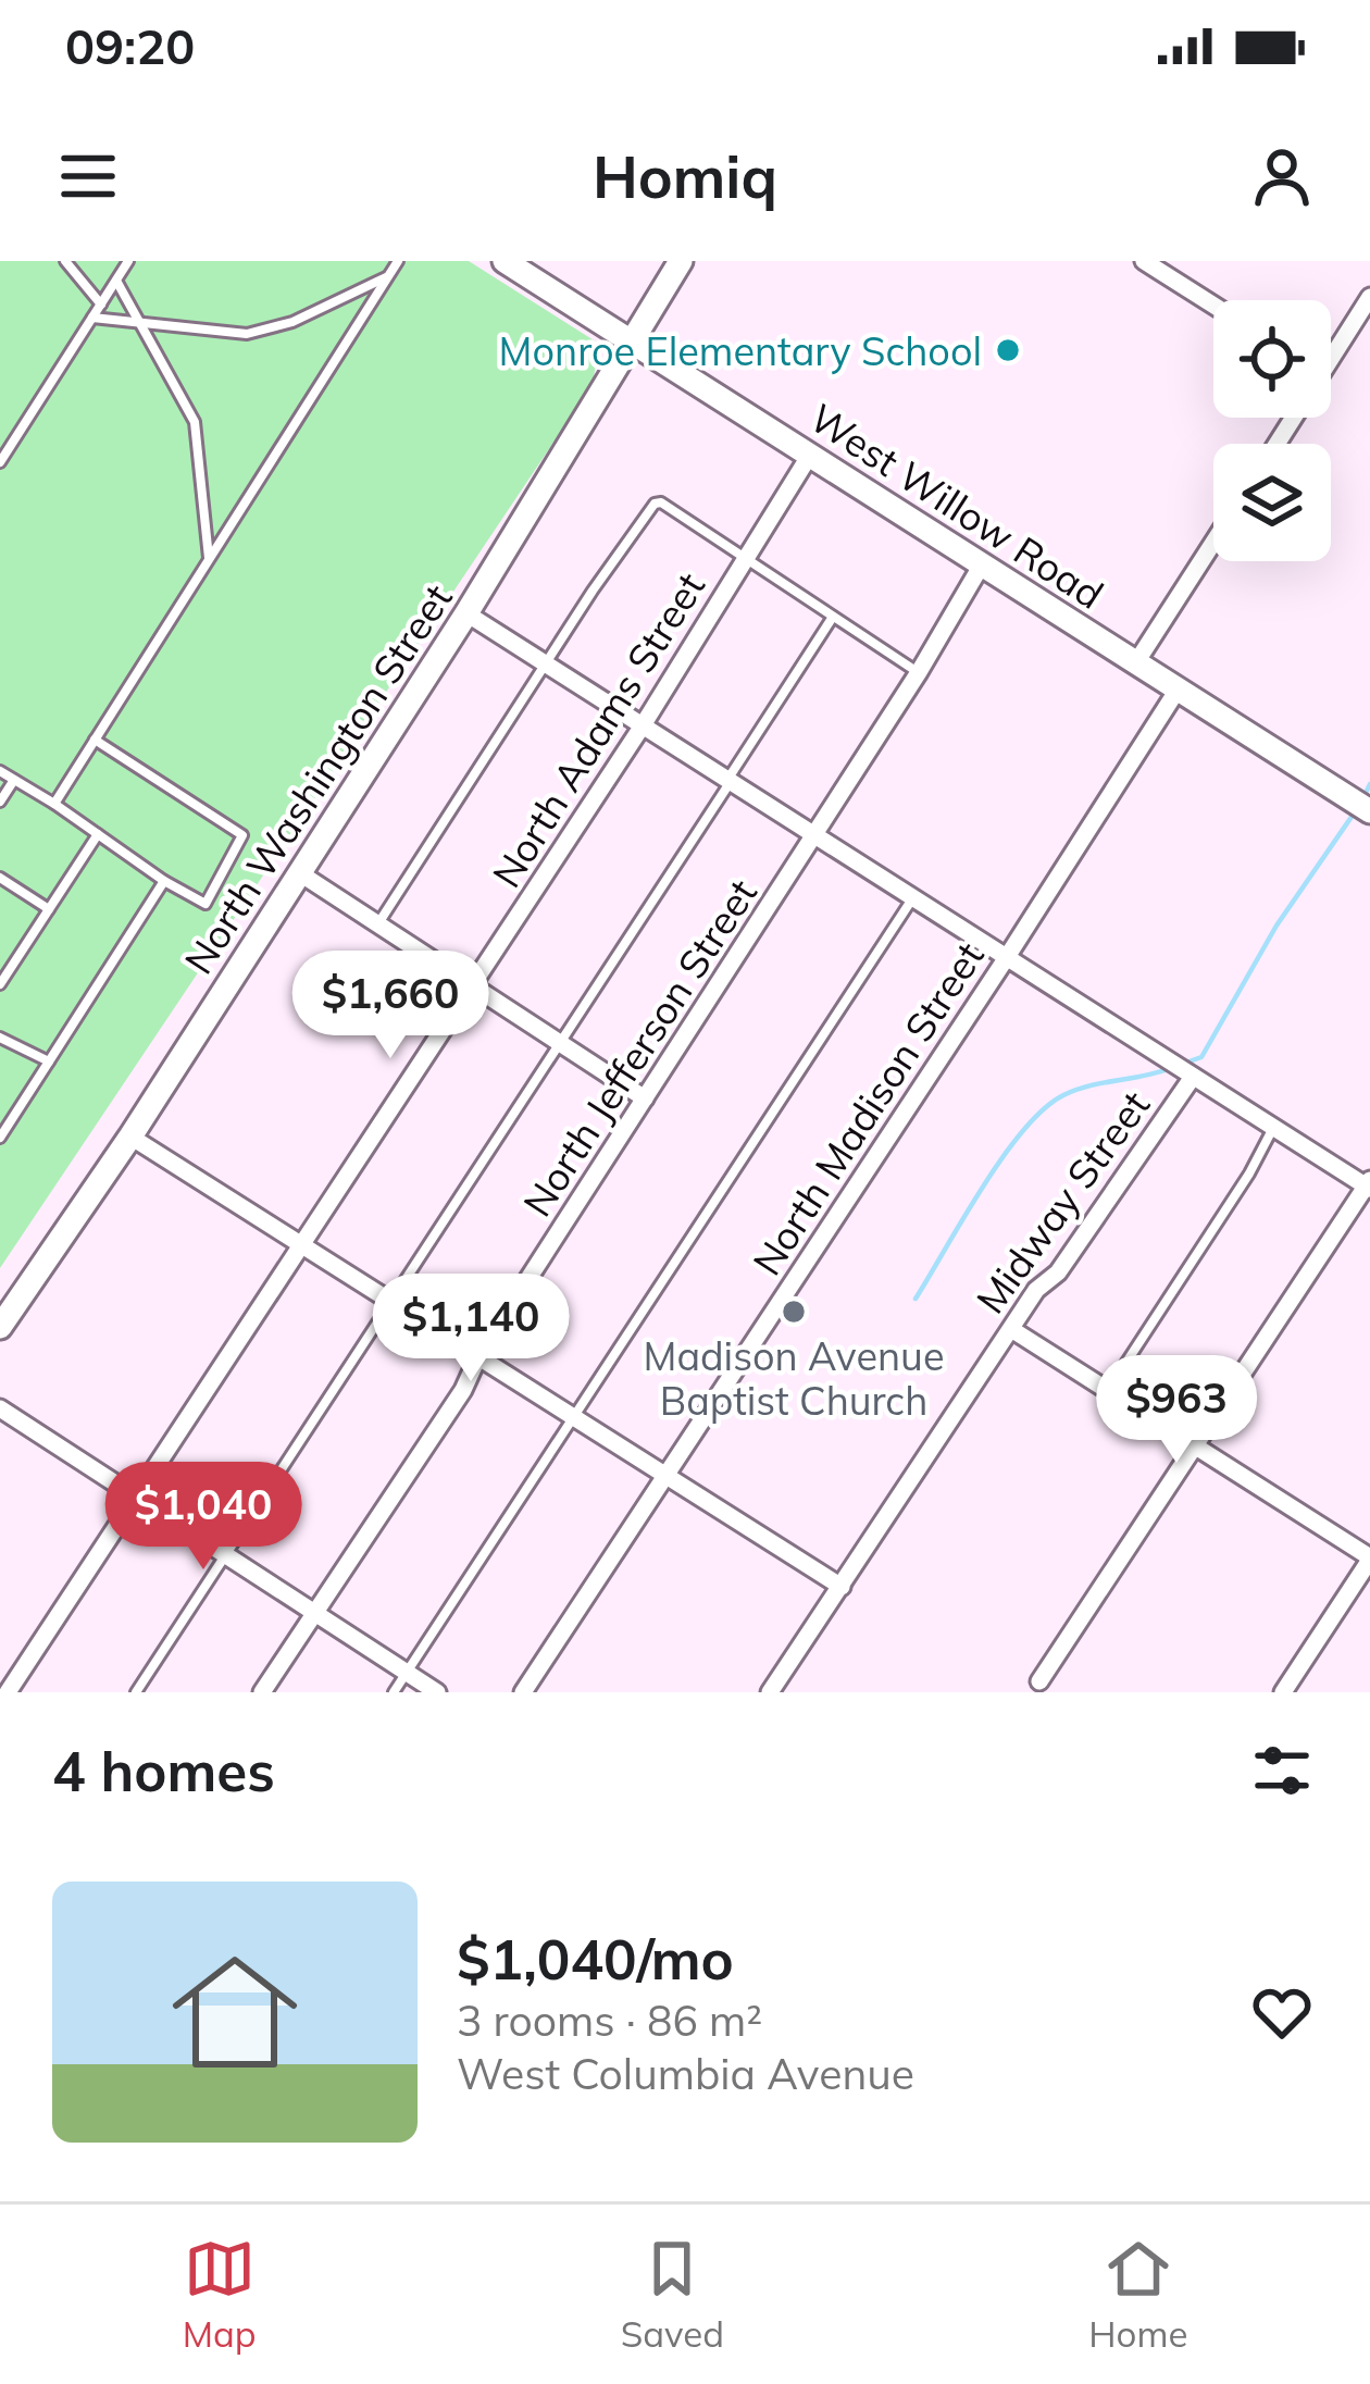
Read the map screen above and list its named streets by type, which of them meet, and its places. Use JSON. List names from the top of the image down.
{
  "streets": {
    "street": [
      "West Willow Road",
      "North Adams Street",
      "North Washington Street",
      "North Jefferson Street",
      "North Madison Street",
      "Midway Street"
    ]
  },
  "crossings": [
    ["West Willow Road", "North Adams Street"],
    ["West Willow Road", "North Washington Street"],
    ["West Willow Road", "North Jefferson Street"],
    ["West Willow Road", "North Madison Street"]
  ],
  "places": ["Monroe Elementary School", "Madison Avenue Baptist Church"],
  "page": {
    "status": "09:20",
    "header": "Homiq",
    "price": [
      "$1,660",
      "$1,140",
      "$963",
      "$1,040"
    ],
    "heading": "4 homes",
    "list": [
      {
        "name": "$1,040/mo",
        "note": "3 rooms · 86 m² · West Columbia Avenue"
      }
    ],
    "tabs": ["Map", "Saved", "Home"]
  }
}
